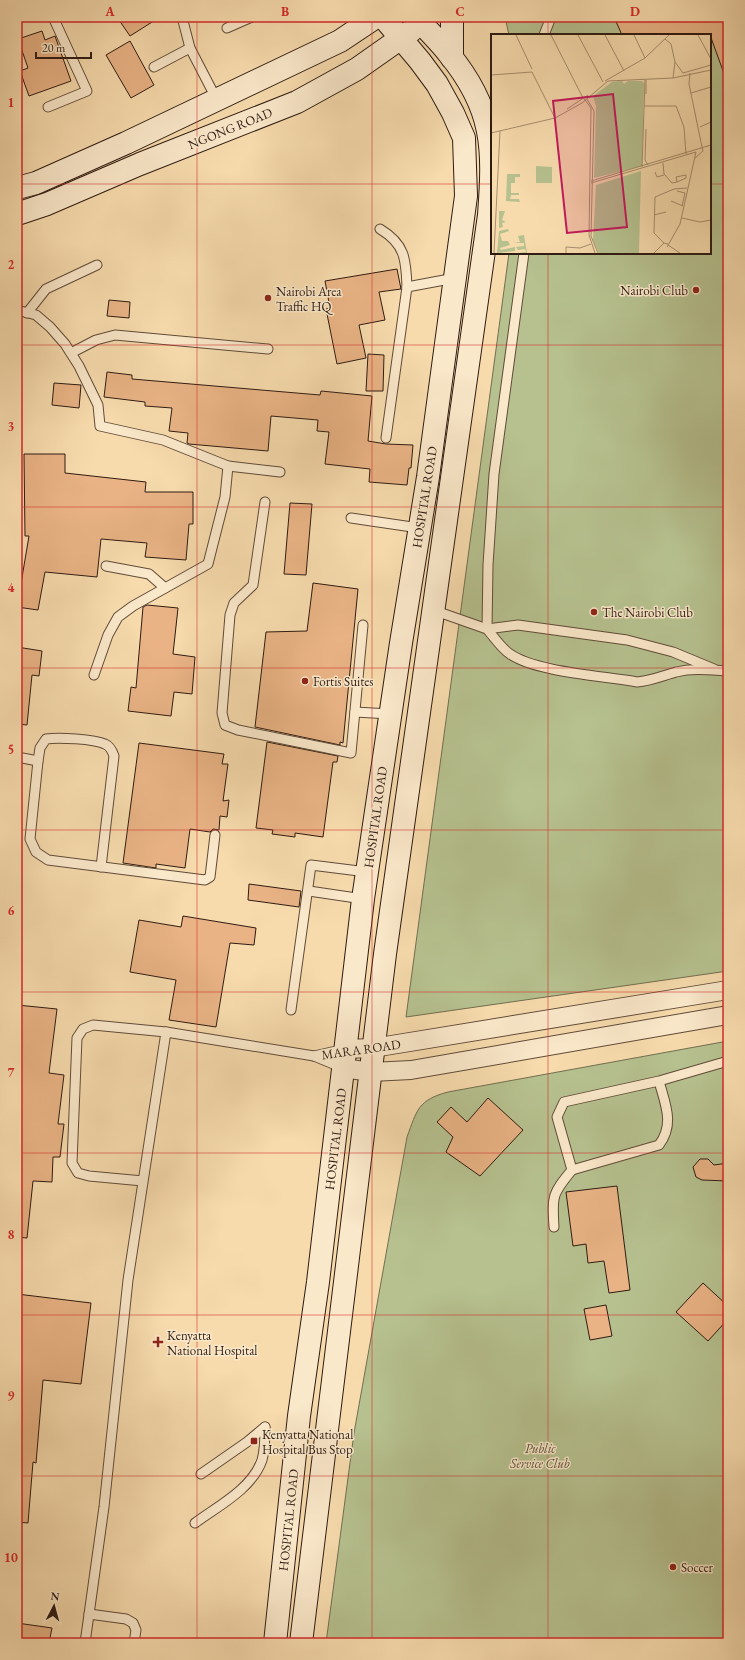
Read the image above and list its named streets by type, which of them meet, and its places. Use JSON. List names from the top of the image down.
{
  "streets": {
    "street": ["NGONG ROAD", "HOSPITAL ROAD", "MARA ROAD"]
  },
  "crossings": [
    ["NGONG ROAD", "HOSPITAL ROAD"],
    ["HOSPITAL ROAD", "MARA ROAD"]
  ],
  "parks": ["Public Service Club"],
  "places": {
    "other": [
      "Nairobi Club",
      "Nairobi Area Traffic HQ",
      "The Nairobi Club",
      "Fortis Suites",
      "Soccer"
    ],
    "health": ["Kenyatta National Hospital"],
    "transit": ["Kenyatta National Hospital Bus Stop"]
  },
  "scale_bar": "20 m",
  "north": "top",
  "grid": {
    "columns": [
      "A",
      "B",
      "C",
      "D"
    ],
    "rows": [
      "1",
      "2",
      "3",
      "4",
      "5",
      "6",
      "7",
      "8",
      "9",
      "10"
    ]
  }
}
